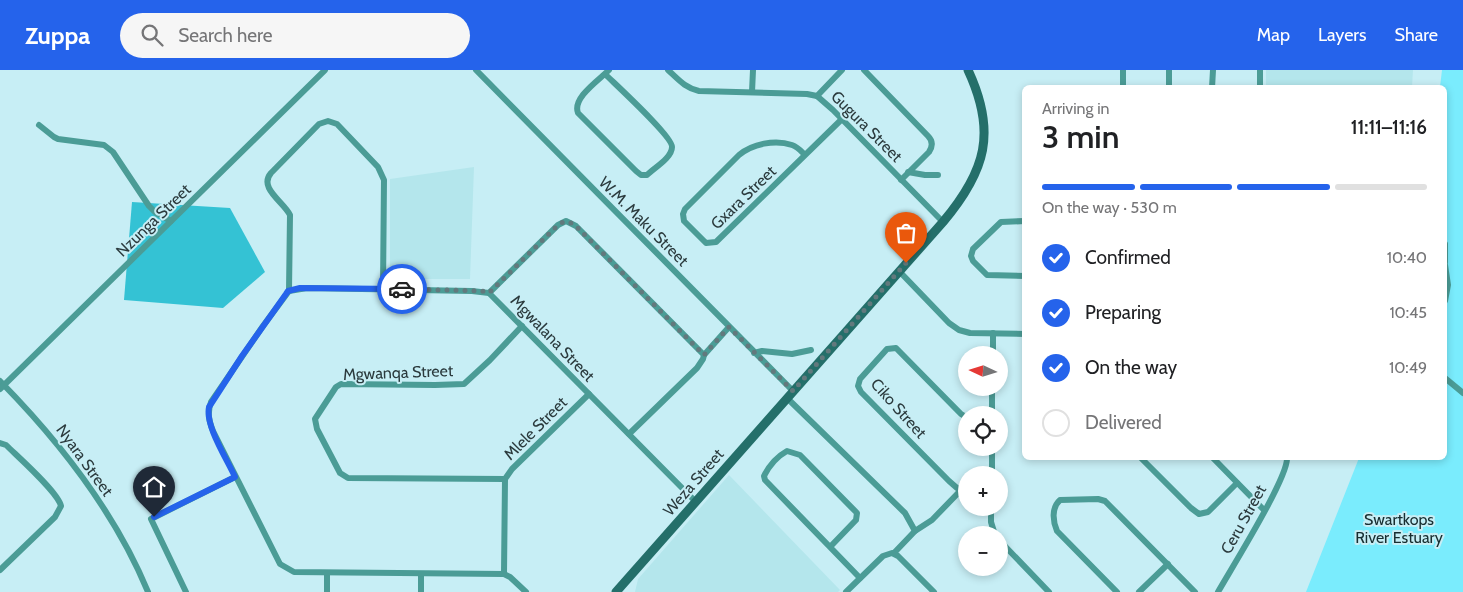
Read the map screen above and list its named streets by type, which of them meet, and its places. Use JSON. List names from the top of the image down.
{
  "streets": {
    "street": [
      "Gugura Street",
      "Gxara Street",
      "Nzunga Street",
      "W.M. Maku Street",
      "Mgwalana Street",
      "Mgwanqa Street",
      "Ciko Street",
      "Mlele Street",
      "Nyara Street",
      "Weza Street",
      "Ceru Street"
    ]
  },
  "crossings": [
    ["Gugura Street", "Gxara Street"],
    ["Gugura Street", "Weza Street"],
    ["Nzunga Street", "Nyara Street"],
    ["W.M. Maku Street", "Weza Street"],
    ["Mgwalana Street", "Mgwanqa Street"],
    ["Mgwalana Street", "Mlele Street"],
    ["Mgwalana Street", "Weza Street"],
    ["Mgwanqa Street", "Mlele Street"]
  ],
  "parks": ["Swartkops River Estuary"],
  "north": "left",
  "page": {
    "header": "Zuppa",
    "search": "Search here",
    "nav": ["Map", "Layers", "Share"],
    "heading": ["3 min", "Arriving in", "11:11–11:16"],
    "bar": "On the way · 530 m",
    "list": [
      ["Confirmed", "10:40"],
      ["Preparing", "10:45"],
      ["On the way", "10:49"],
      "Delivered"
    ],
    "map_buttons": ["+", "−"]
  }
}
